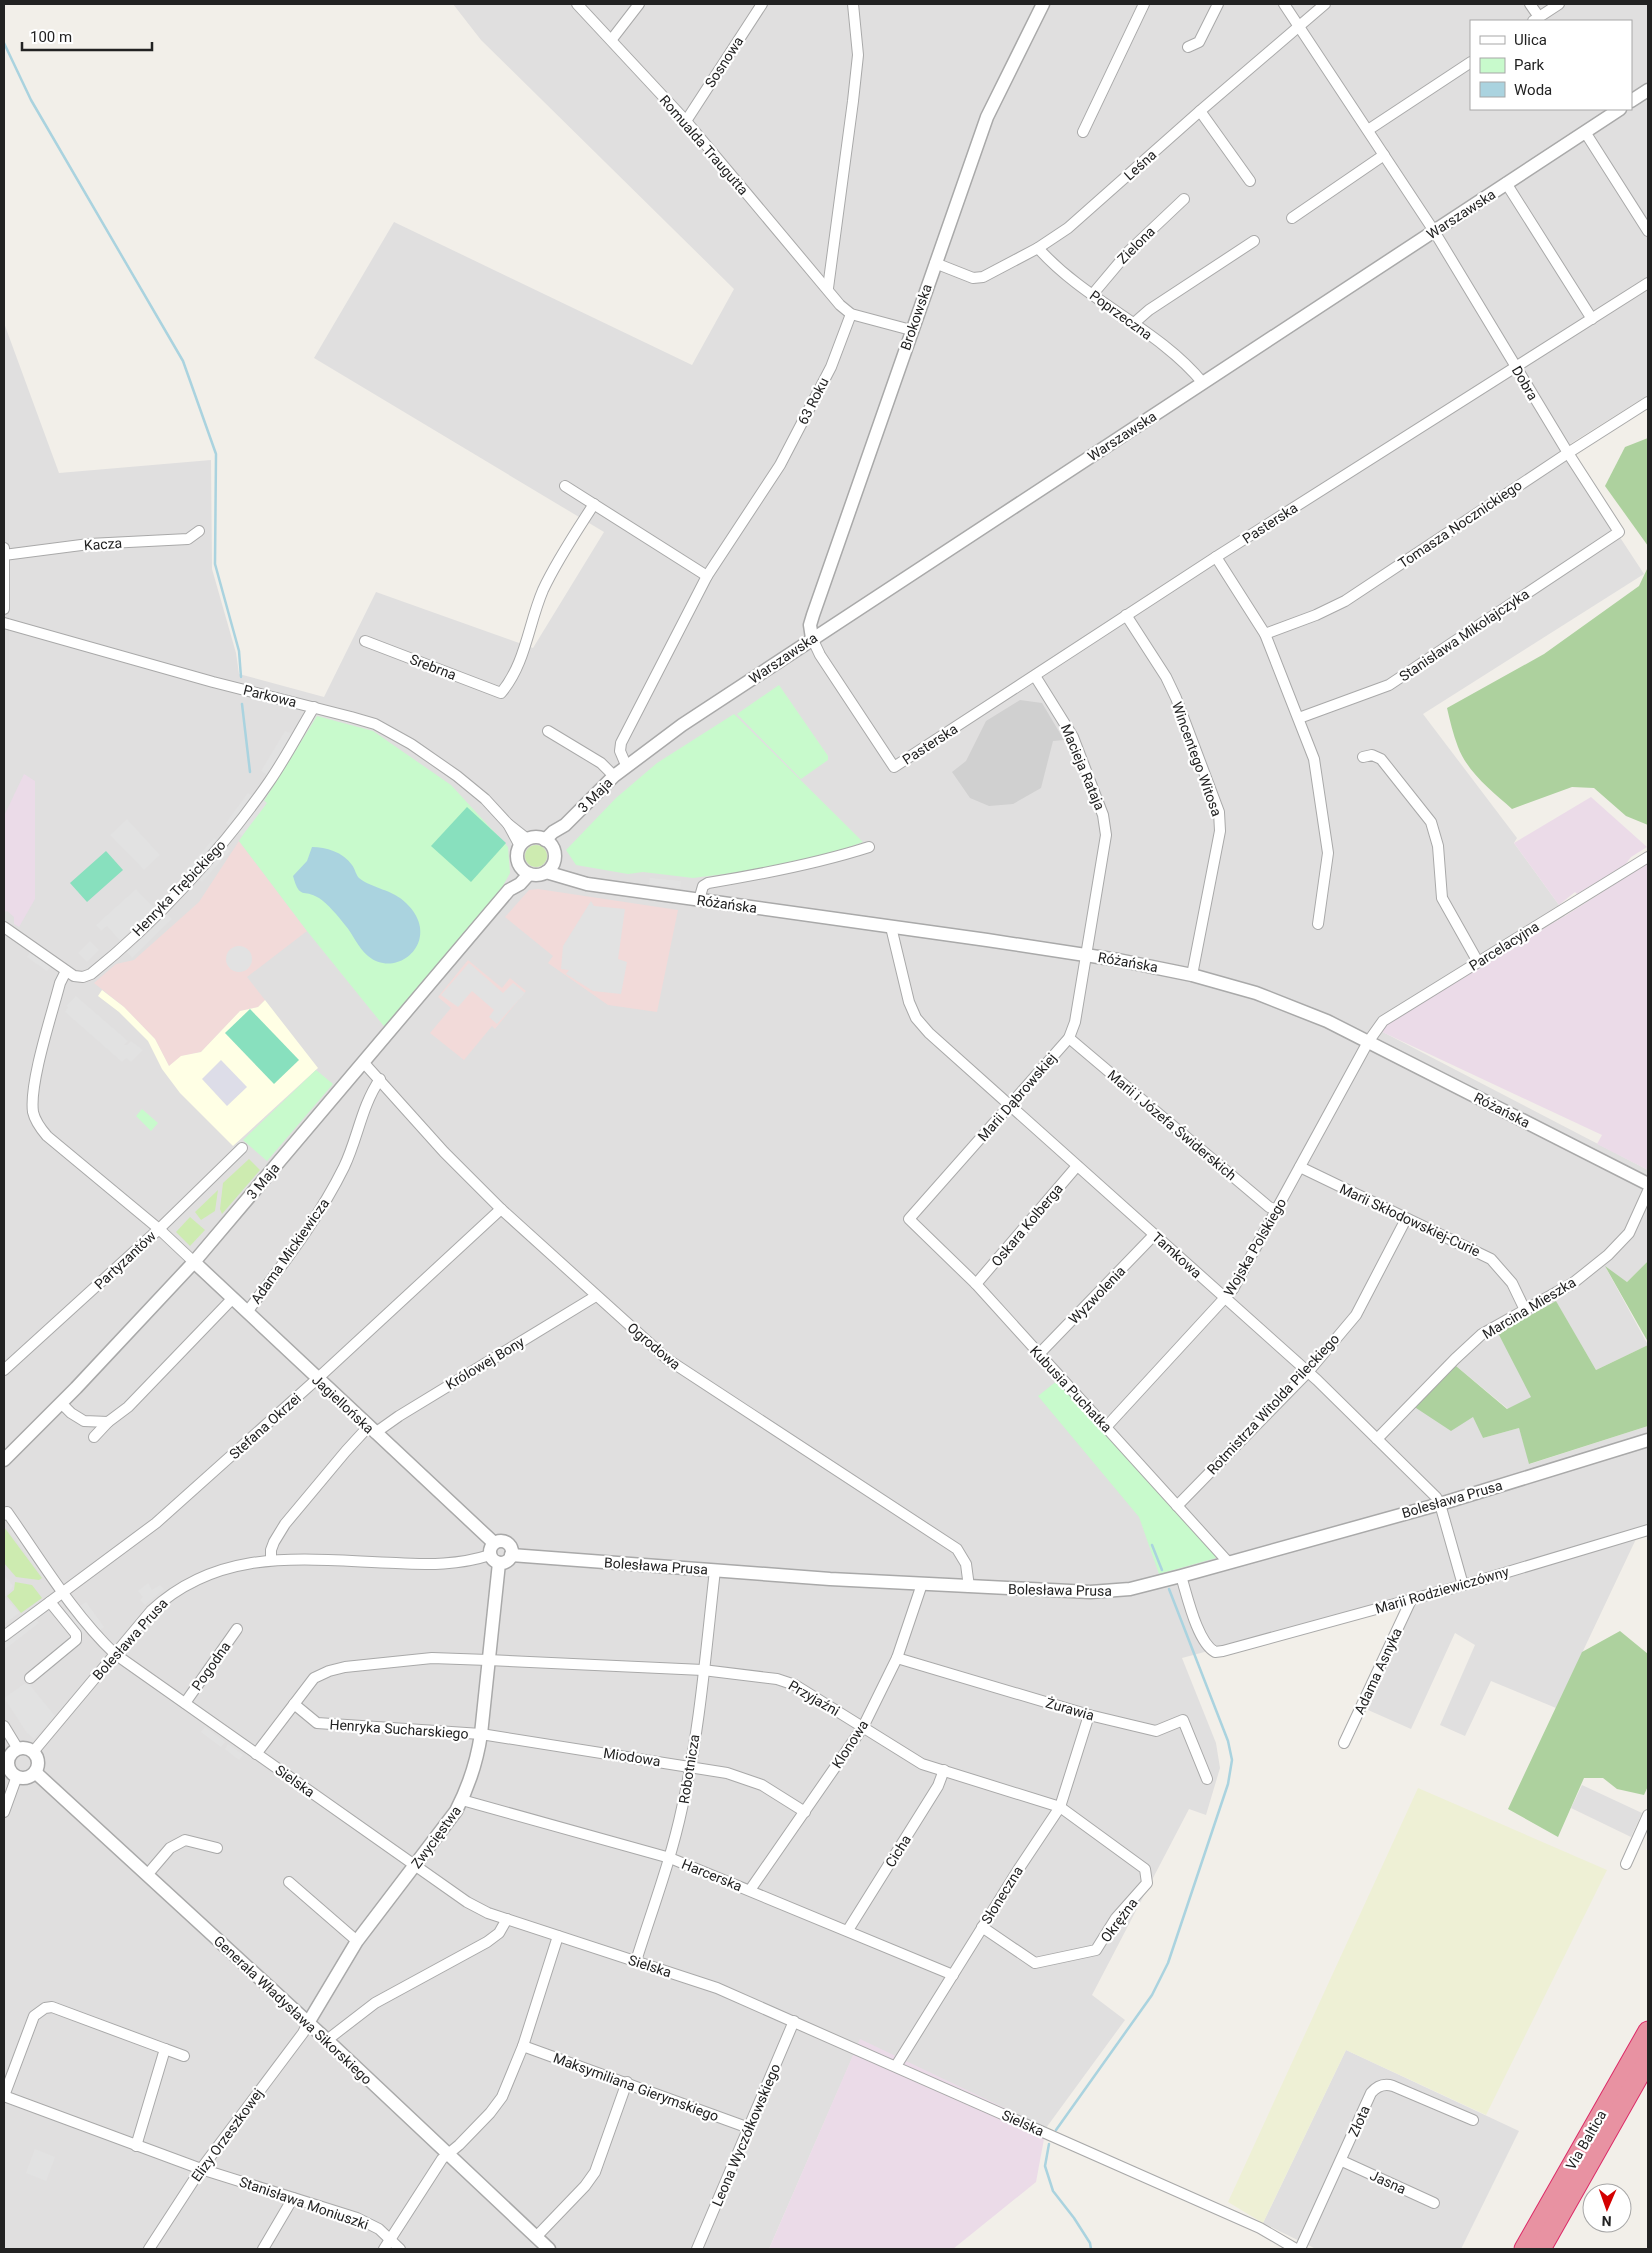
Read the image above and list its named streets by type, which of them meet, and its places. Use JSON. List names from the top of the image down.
{
  "streets": {
    "highway": ["Via Baltica"],
    "street": [
      "Sosnowa",
      "Romualda Traugutta",
      "Leśna",
      "Warszawska",
      "Zielona",
      "Poprzeczna",
      "Brokowska",
      "Dobra",
      "63 Roku",
      "Pasterska",
      "Tomasza Nocznickiego",
      "Kacza",
      "Stanisława Mikołajczyka",
      "Srebrna",
      "Parkowa",
      "Wincentego Witosa",
      "Macieja Rataja",
      "3 Maja",
      "Henryka Trębickiego",
      "Różańska",
      "Parcelacyjna",
      "Marii Dąbrowskiej",
      "Marii i Józefa Świderskich",
      "Marii Skłodowskiej-Curie",
      "Oskara Kolberga",
      "Wojska Polskiego",
      "Adama Mickiewicza",
      "Tamkowa",
      "Partyzantów",
      "Wyzwolenia",
      "Marcina Mieszka",
      "Ogrodowa",
      "Królowej Bony",
      "Kubusia Puchatka",
      "Jagiellońska",
      "Rotmistrza Witolda Pileckiego",
      "Stefana Okrzei",
      "Bolesława Prusa",
      "Marii Rodziewiczówny",
      "Pogodna",
      "Adama Asnyka",
      "Przyjaźni",
      "Żurawia",
      "Henryka Sucharskiego",
      "Klonowa",
      "Miodowa",
      "Robotnicza",
      "Sielska",
      "Zwycięstwa",
      "Cicha",
      "Harcerska",
      "Słoneczna",
      "Okrężna",
      "Generała Władysława Sikorskiego",
      "Maksymiliana Gierymskiego",
      "Złota",
      "Elizy Orzeszkowej",
      "Leona Wyczółkowskiego",
      "Jasna",
      "Stanisława Moniuszki"
    ]
  },
  "crossings": [
    ["Sosnowa", "Romualda Traugutta"],
    ["Leśna", "Poprzeczna"],
    ["Leśna", "Brokowska"],
    ["Leśna", "Dobra"],
    ["Warszawska", "Poprzeczna"],
    ["Warszawska", "Brokowska"],
    ["Warszawska", "Dobra"],
    ["Warszawska", "63 Roku"],
    ["Warszawska", "Pasterska"],
    ["Warszawska", "3 Maja"],
    ["Zielona", "Poprzeczna"],
    ["Brokowska", "Pasterska"],
    ["Dobra", "Pasterska"],
    ["Dobra", "Tomasza Nocznickiego"],
    ["Dobra", "Stanisława Mikołajczyka"],
    ["63 Roku", "3 Maja"],
    ["Pasterska", "Wincentego Witosa"],
    ["Pasterska", "Macieja Rataja"],
    ["Parkowa", "3 Maja"],
    ["Parkowa", "Henryka Trębickiego"],
    ["Parkowa", "Różańska"],
    ["Wincentego Witosa", "Różańska"],
    ["Macieja Rataja", "Różańska"],
    ["Macieja Rataja", "Marii Dąbrowskiej"],
    ["3 Maja", "Różańska"],
    ["3 Maja", "Ogrodowa"],
    ["3 Maja", "Jagiellońska"],
    ["Różańska", "Parcelacyjna"],
    ["Różańska", "Marii Dąbrowskiej"],
    ["Różańska", "Wojska Polskiego"],
    ["Różańska", "Tamkowa"],
    ["Parcelacyjna", "Wojska Polskiego"],
    ["Marii Dąbrowskiej", "Marii i Józefa Świderskich"],
    ["Marii Dąbrowskiej", "Tamkowa"],
    ["Marii Dąbrowskiej", "Kubusia Puchatka"],
    ["Marii i Józefa Świderskich", "Wojska Polskiego"],
    ["Marii Skłodowskiej-Curie", "Wojska Polskiego"],
    ["Marii Skłodowskiej-Curie", "Marcina Mieszka"],
    ["Marii Skłodowskiej-Curie", "Rotmistrza Witolda Pileckiego"],
    ["Oskara Kolberga", "Tamkowa"],
    ["Oskara Kolberga", "Kubusia Puchatka"],
    ["Wojska Polskiego", "Tamkowa"],
    ["Wojska Polskiego", "Kubusia Puchatka"],
    ["Adama Mickiewicza", "Ogrodowa"],
    ["Adama Mickiewicza", "Jagiellońska"],
    ["Tamkowa", "Wyzwolenia"],
    ["Tamkowa", "Marcina Mieszka"],
    ["Tamkowa", "Rotmistrza Witolda Pileckiego"],
    ["Tamkowa", "Bolesława Prusa"],
    ["Tamkowa", "Marii Rodziewiczówny"],
    ["Wyzwolenia", "Kubusia Puchatka"],
    ["Ogrodowa", "Królowej Bony"],
    ["Ogrodowa", "Stefana Okrzei"],
    ["Ogrodowa", "Bolesława Prusa"],
    ["Królowej Bony", "Jagiellońska"],
    ["Królowej Bony", "Bolesława Prusa"],
    ["Kubusia Puchatka", "Rotmistrza Witolda Pileckiego"],
    ["Kubusia Puchatka", "Bolesława Prusa"],
    ["Jagiellońska", "Stefana Okrzei"],
    ["Jagiellońska", "Bolesława Prusa"],
    ["Jagiellońska", "Zwycięstwa"],
    ["Stefana Okrzei", "Sielska"],
    ["Bolesława Prusa", "Marii Rodziewiczówny"],
    ["Bolesława Prusa", "Klonowa"],
    ["Bolesława Prusa", "Robotnicza"],
    ["Bolesława Prusa", "Sielska"],
    ["Bolesława Prusa", "Zwycięstwa"],
    ["Bolesława Prusa", "Generała Władysława Sikorskiego"],
    ["Marii Rodziewiczówny", "Adama Asnyka"],
    ["Pogodna", "Sielska"],
    ["Przyjaźni", "Henryka Sucharskiego"],
    ["Przyjaźni", "Klonowa"],
    ["Przyjaźni", "Robotnicza"],
    ["Przyjaźni", "Sielska"],
    ["Przyjaźni", "Zwycięstwa"],
    ["Przyjaźni", "Cicha"],
    ["Przyjaźni", "Słoneczna"],
    ["Przyjaźni", "Okrężna"],
    ["Żurawia", "Klonowa"],
    ["Żurawia", "Słoneczna"],
    ["Henryka Sucharskiego", "Miodowa"],
    ["Henryka Sucharskiego", "Zwycięstwa"],
    ["Klonowa", "Miodowa"],
    ["Klonowa", "Harcerska"],
    ["Miodowa", "Robotnicza"],
    ["Miodowa", "Zwycięstwa"],
    ["Robotnicza", "Sielska"],
    ["Robotnicza", "Harcerska"],
    ["Sielska", "Zwycięstwa"],
    ["Sielska", "Słoneczna"],
    ["Sielska", "Złota"],
    ["Sielska", "Leona Wyczółkowskiego"],
    ["Zwycięstwa", "Harcerska"],
    ["Zwycięstwa", "Generała Władysława Sikorskiego"],
    ["Zwycięstwa", "Elizy Orzeszkowej"],
    ["Cicha", "Harcerska"],
    ["Harcerska", "Słoneczna"],
    ["Słoneczna", "Okrężna"],
    ["Generała Władysława Sikorskiego", "Elizy Orzeszkowej"],
    ["Maksymiliana Gierymskiego", "Leona Wyczółkowskiego"],
    ["Złota", "Jasna"],
    ["Elizy Orzeszkowej", "Stanisława Moniuszki"]
  ],
  "legend": ["Ulica", "Park", "Woda"],
  "scale_bar": "100 m",
  "north": "bottom"
}
